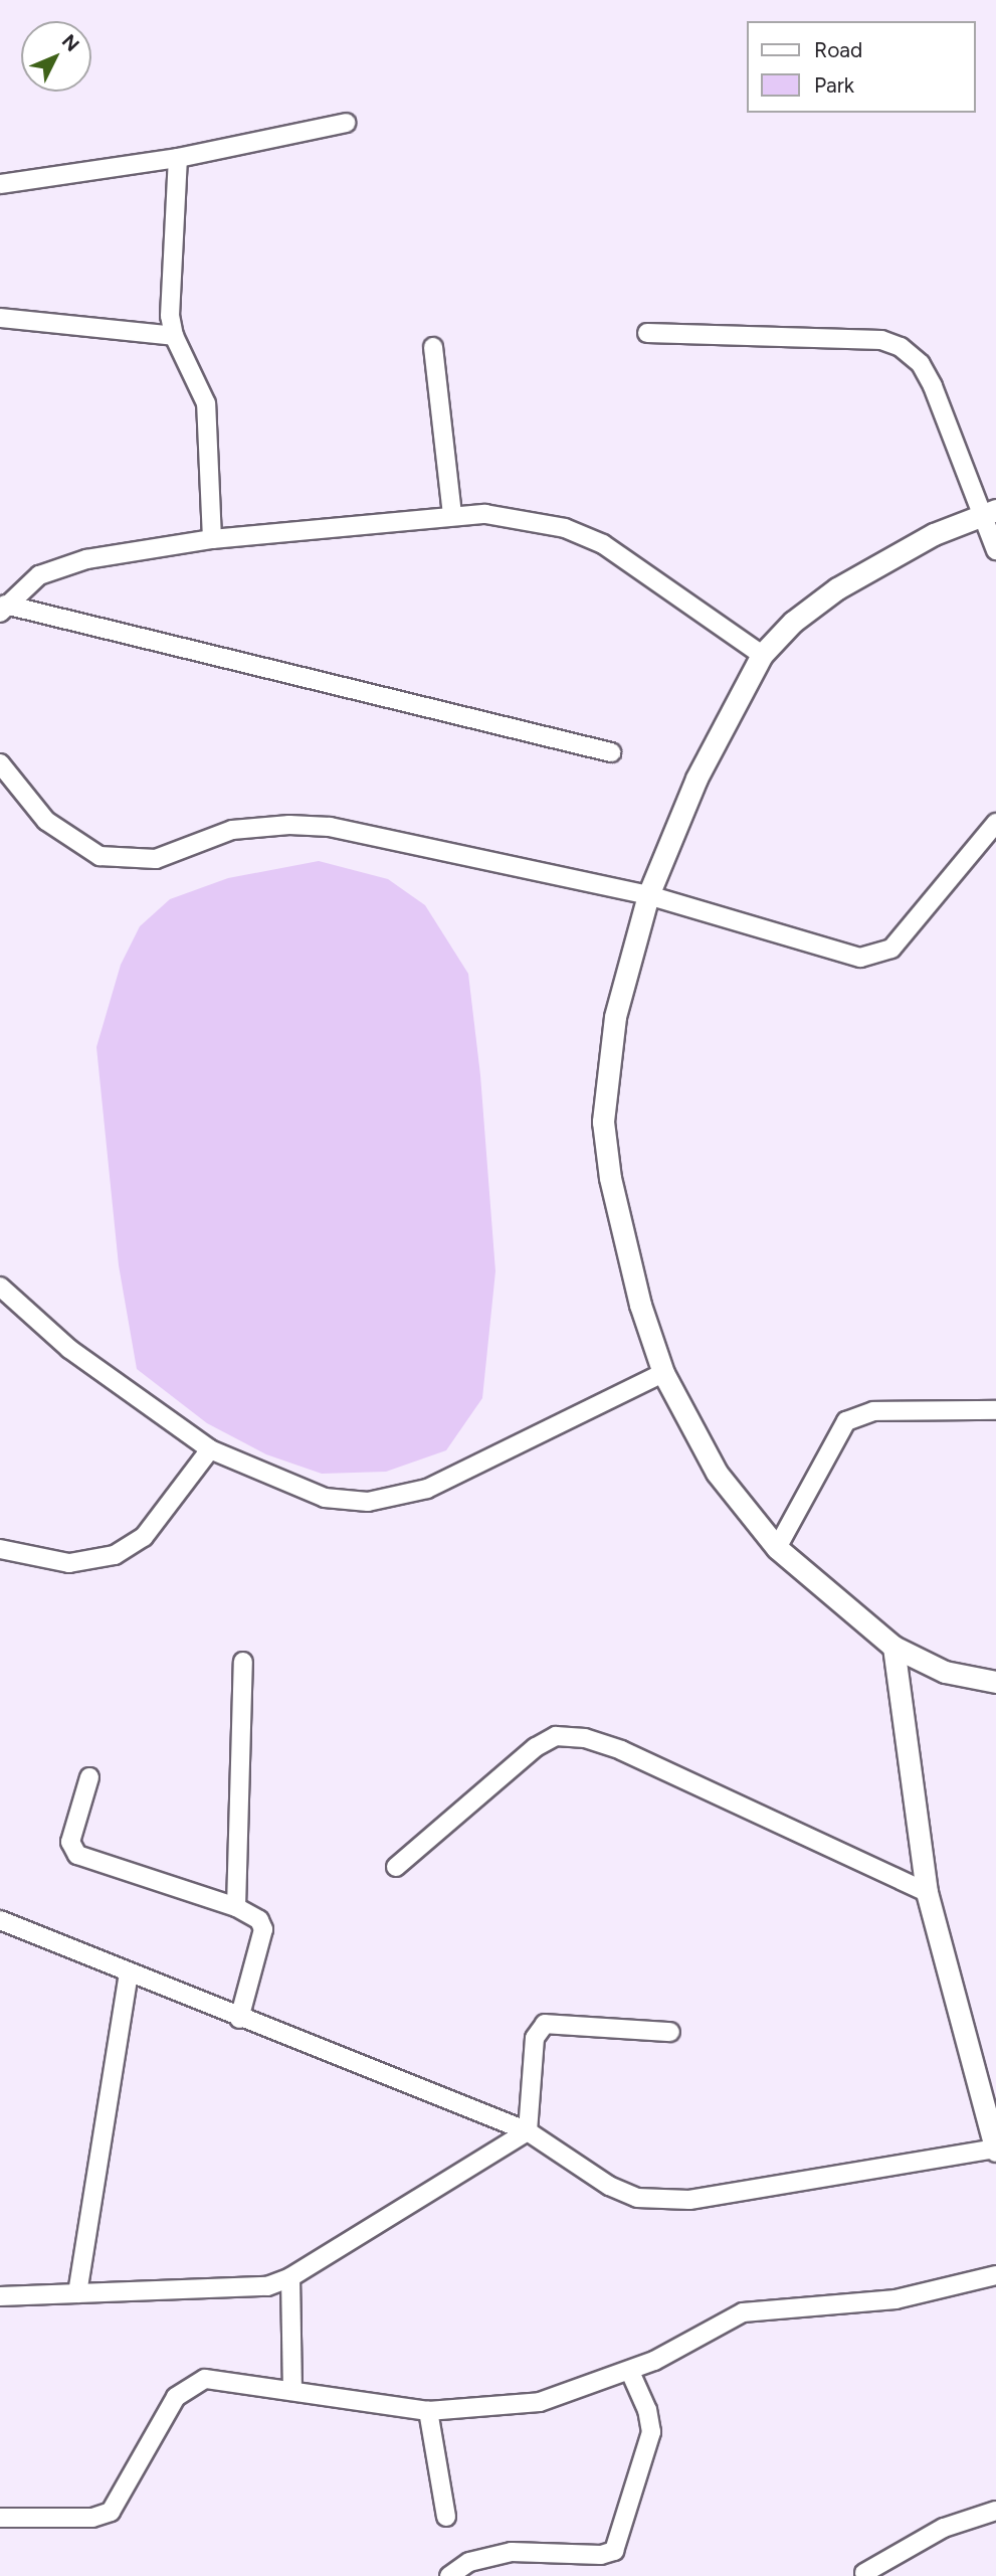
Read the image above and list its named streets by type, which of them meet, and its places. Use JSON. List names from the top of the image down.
{
  "legend": ["Road", "Park"],
  "north": "top right"
}
